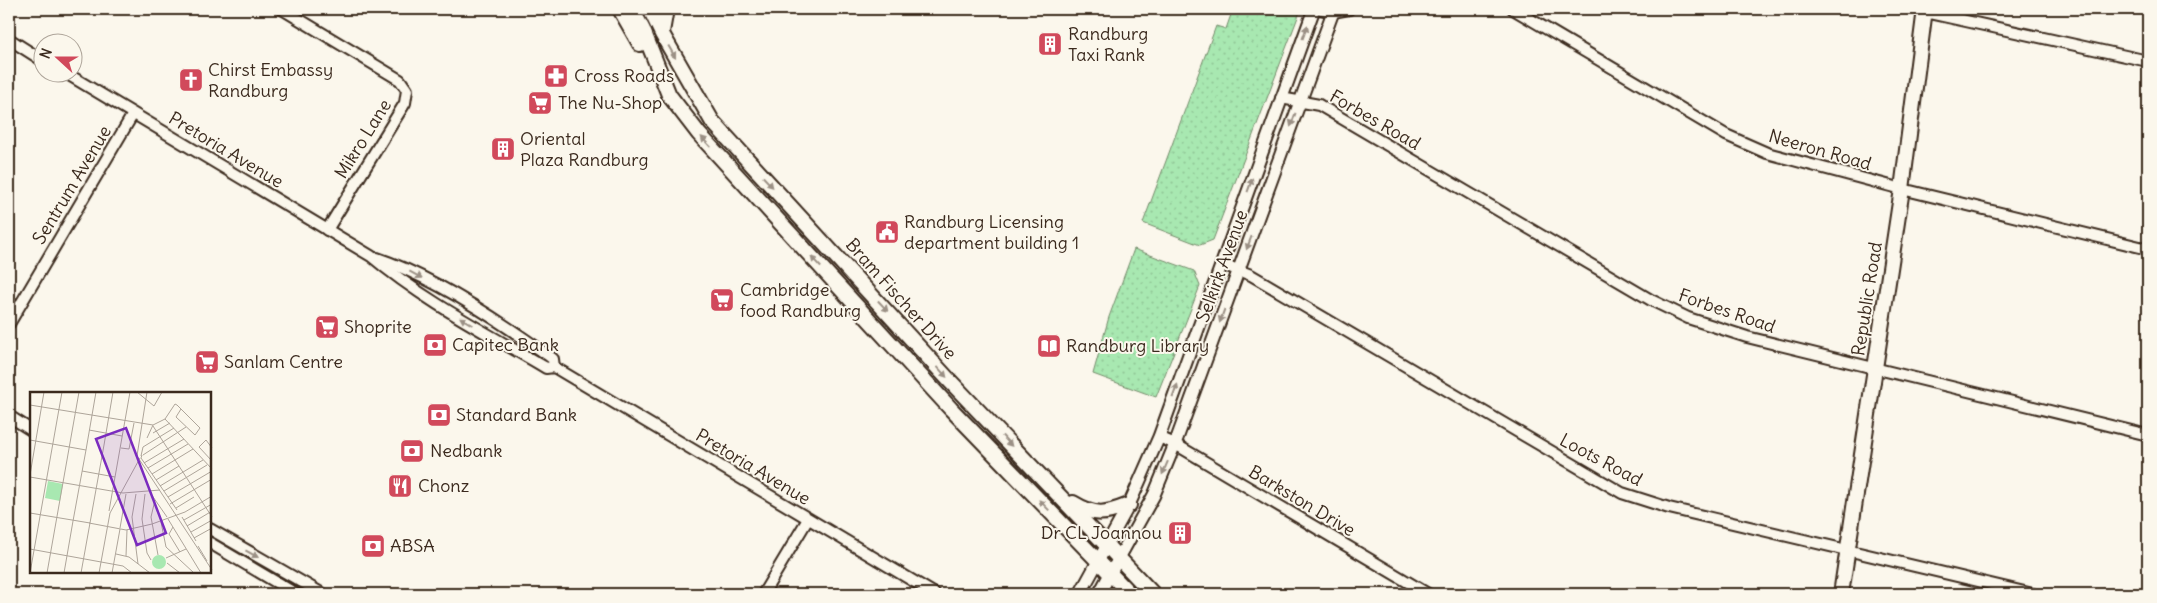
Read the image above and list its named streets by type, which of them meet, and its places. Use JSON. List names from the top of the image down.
{
  "streets": {
    "main road": ["Bram Fischer Drive", "Republic Road"],
    "street": [
      "Forbes Road",
      "Mikro Lane",
      "Pretoria Avenue",
      "Neeron Road",
      "Sentrum Avenue",
      "Selkirk Avenue",
      "Loots Road",
      "Barkston Drive"
    ]
  },
  "crossings": [
    ["Forbes Road", "Selkirk Avenue"],
    ["Forbes Road", "Republic Road"],
    ["Mikro Lane", "Pretoria Avenue"],
    ["Pretoria Avenue", "Sentrum Avenue"],
    ["Neeron Road", "Republic Road"],
    ["Selkirk Avenue", "Bram Fischer Drive"],
    ["Selkirk Avenue", "Loots Road"],
    ["Selkirk Avenue", "Barkston Drive"],
    ["Republic Road", "Loots Road"]
  ],
  "places": {
    "building": ["Randburg Taxi Rank", "Oriental Plaza Randburg", "Dr CL Joannou"],
    "pharmacy": ["Cross Roads"],
    "church": ["Chirst Embassy Randburg"],
    "supermarket": [
      "The Nu-Shop",
      "Cambridge food Randburg",
      "Shoprite",
      "Sanlam Centre"
    ],
    "public building": ["Randburg Licensing department building 1"],
    "bank": [
      "Capitec Bank",
      "Standard Bank",
      "Nedbank",
      "ABSA"
    ],
    "library": ["Randburg Library"],
    "restaurant": ["Chonz"]
  },
  "north": "left"
}
